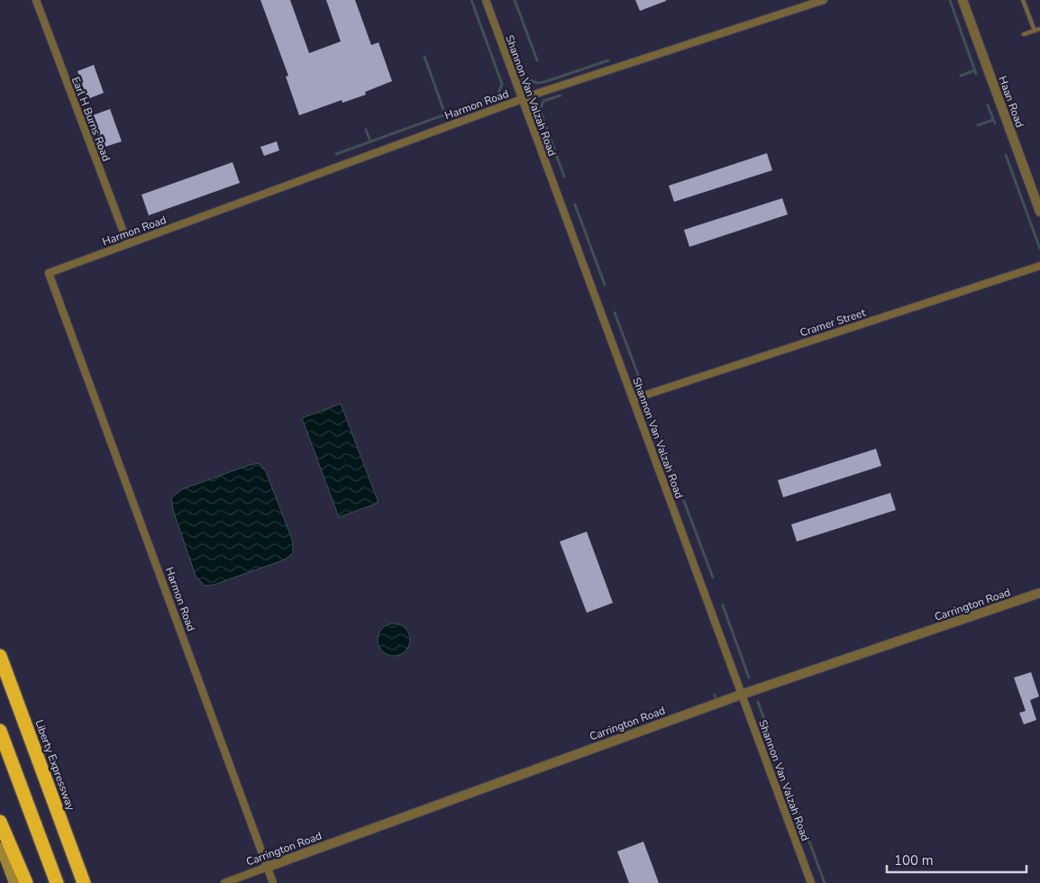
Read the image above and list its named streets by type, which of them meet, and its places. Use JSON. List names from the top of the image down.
{
  "streets": {
    "highway": ["Liberty Expressway"],
    "street": [
      "Shannon Van Valzah Road",
      "Haan Road",
      "Harmon Road",
      "Earl H Burns Road",
      "Cramer Street",
      "Carrington Road"
    ]
  },
  "crossings": [
    ["Shannon Van Valzah Road", "Harmon Road"],
    ["Shannon Van Valzah Road", "Cramer Street"],
    ["Shannon Van Valzah Road", "Carrington Road"],
    ["Harmon Road", "Earl H Burns Road"],
    ["Harmon Road", "Carrington Road"]
  ],
  "scale_bar": "100 m"
}
